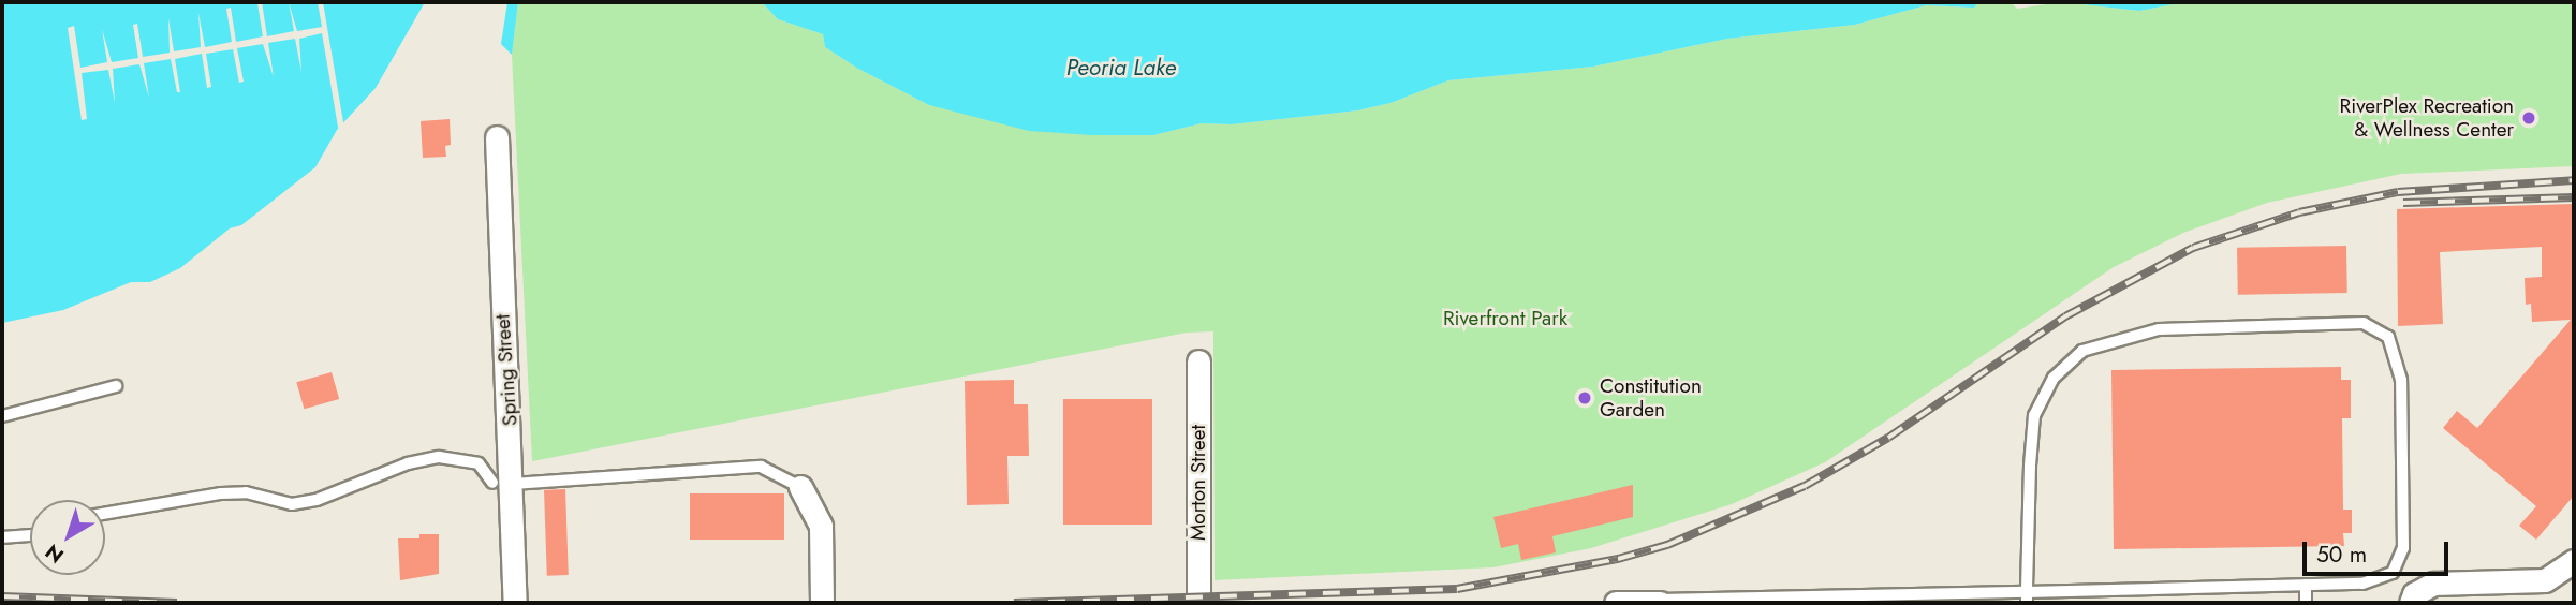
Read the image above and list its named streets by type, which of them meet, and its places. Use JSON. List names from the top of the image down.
{
  "streets": {
    "street": ["Spring Street", "Morton Street"]
  },
  "water": ["Peoria Lake"],
  "parks": ["Riverfront Park"],
  "places": ["RiverPlex Recreation & Wellness Center", "Constitution Garden"],
  "scale_bar": "50 m",
  "north": "bottom left"
}
